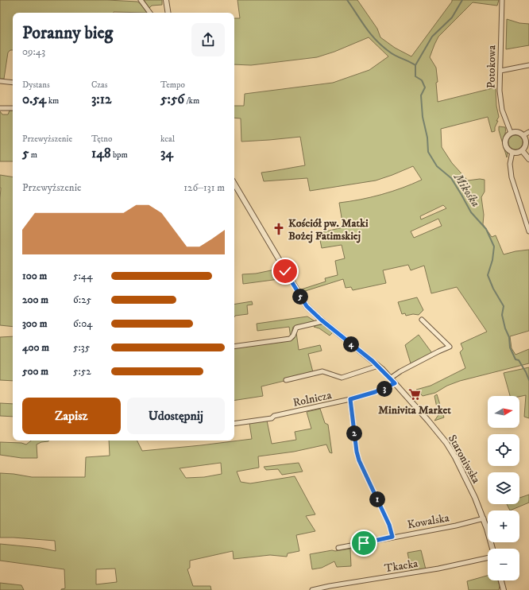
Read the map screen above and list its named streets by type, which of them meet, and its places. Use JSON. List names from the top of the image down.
{
  "streets": {
    "street": [
      "Potokowa",
      "Rolnicza",
      "Staroniwska",
      "Kowalska",
      "Tkacka"
    ]
  },
  "crossings": [
    ["Rolnicza", "Staroniwska"],
    ["Staroniwska", "Kowalska"]
  ],
  "water": ["Mikośka"],
  "places": {
    "church": ["Kościół pw. Matki Bożej Fatimskiej"],
    "supermarket": ["Minivita Market"]
  },
  "north": "right",
  "page": {
    "heading": ["Poranny bieg", "09:43"],
    "stats": [
      ["Dystans", "0.54 km"],
      ["Czas", "3:12"],
      ["Tempo", "5:56 /km"],
      ["Przewyższenie", "5 m"],
      ["Tętno", "148 bpm"],
      ["kcal", "34"]
    ],
    "chart": ["Przewyższenie", "126–131 m"],
    "list": [
      {
        "name": "100 m",
        "note": "5:44"
      },
      {
        "name": "200 m",
        "note": "6:25"
      },
      {
        "name": "300 m",
        "note": "6:04"
      },
      {
        "name": "400 m",
        "note": "5:35"
      },
      {
        "name": "500 m",
        "note": "5:52"
      }
    ],
    "pins": [
      "5",
      "4",
      "3",
      "2",
      "1"
    ],
    "buttons": ["Zapisz", "Udostępnij"],
    "map_buttons": ["+", "−"]
  }
}
